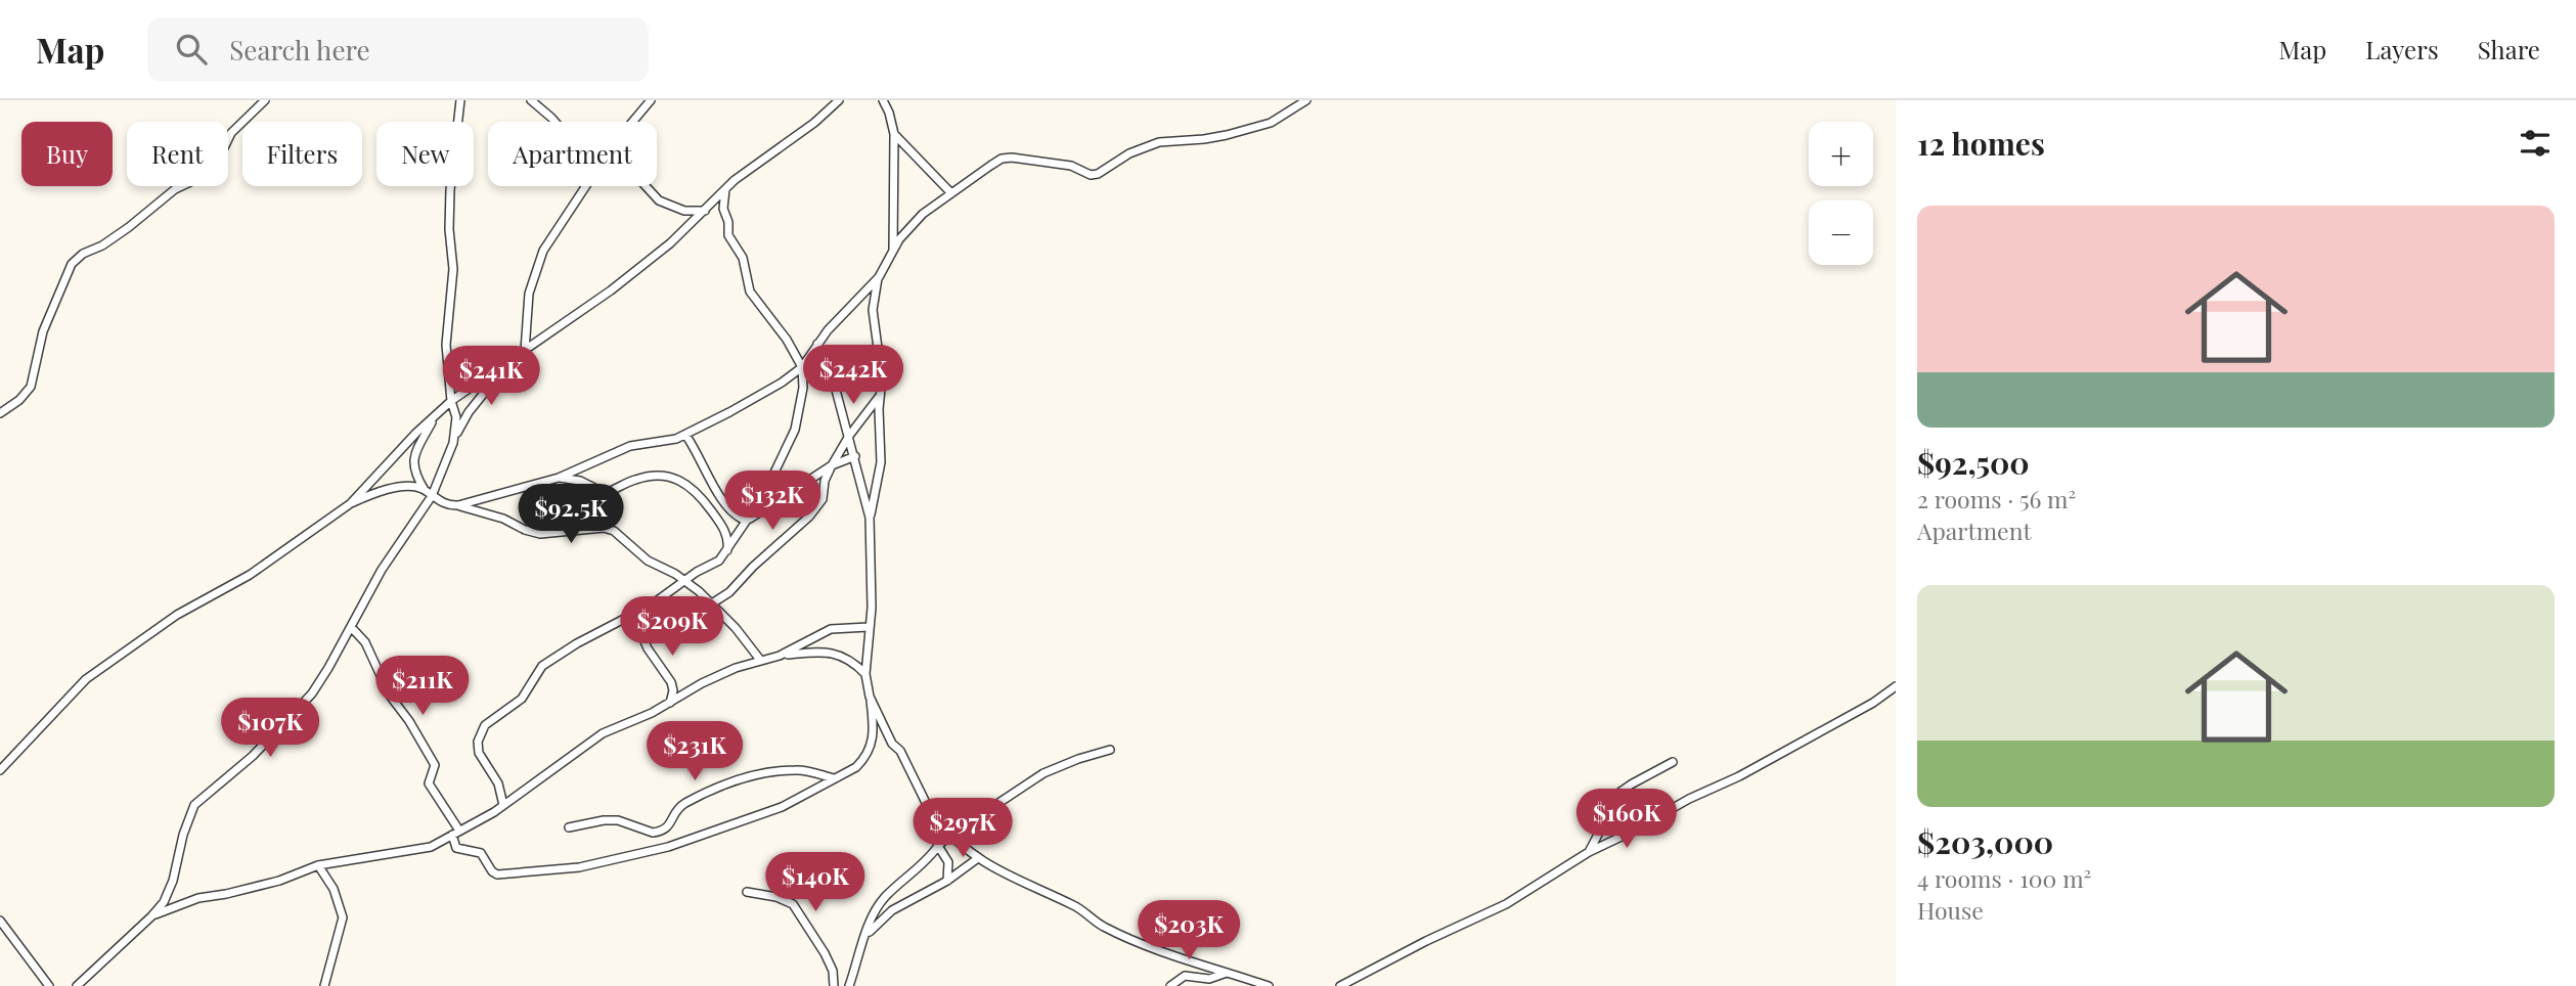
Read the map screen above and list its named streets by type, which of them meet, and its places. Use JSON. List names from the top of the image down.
{
  "page": {
    "header": "Map",
    "search": "Search here",
    "nav": ["Map", "Layers", "Share"],
    "heading": "12 homes",
    "map_buttons": ["+", "−"],
    "chip": [
      "Buy",
      "Rent",
      "Filters",
      "New",
      "Apartment"
    ],
    "list": [
      {
        "name": "$92,500",
        "note": "2 rooms · 56 m² · Apartment"
      },
      {
        "name": "$203,000",
        "note": "4 rooms · 100 m² · House"
      }
    ],
    "price": [
      "$242K",
      "$241K",
      "$132K",
      "$92.5K",
      "$209K",
      "$211K",
      "$107K",
      "$231K",
      "$160K",
      "$297K",
      "$140K",
      "$203K"
    ]
  }
}
